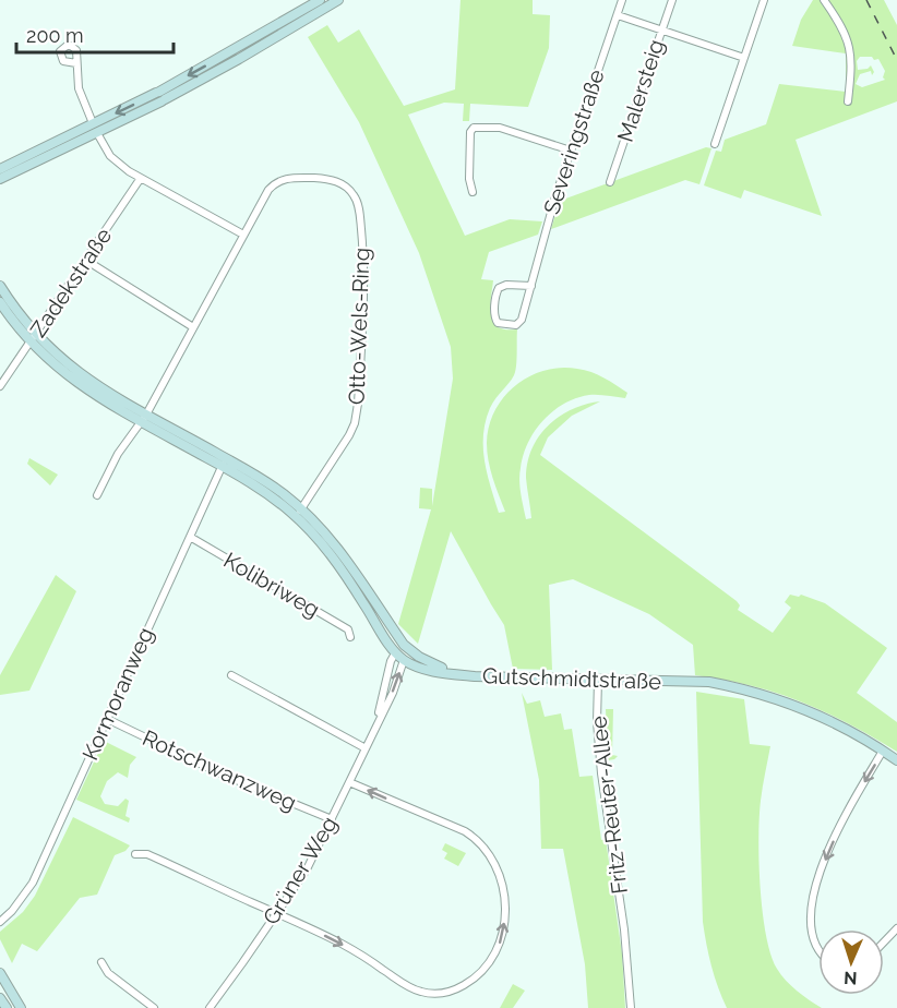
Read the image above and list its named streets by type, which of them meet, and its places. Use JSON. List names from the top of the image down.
{
  "streets": {
    "street": [
      "Malersteig",
      "Severingstraße",
      "Zadekstraße",
      "Otto-Wels-Ring",
      "Kolibriweg",
      "Gutschmidtstraße",
      "Kormoranweg",
      "Rotschwanzweg",
      "Fritz-Reuter-Allee",
      "Grüner Weg"
    ]
  },
  "crossings": [
    ["Kolibriweg", "Kormoranweg"],
    ["Gutschmidtstraße", "Fritz-Reuter-Allee"],
    ["Gutschmidtstraße", "Grüner Weg"],
    ["Kormoranweg", "Rotschwanzweg"],
    ["Rotschwanzweg", "Grüner Weg"]
  ],
  "scale_bar": "200 m",
  "north": "bottom"
}
